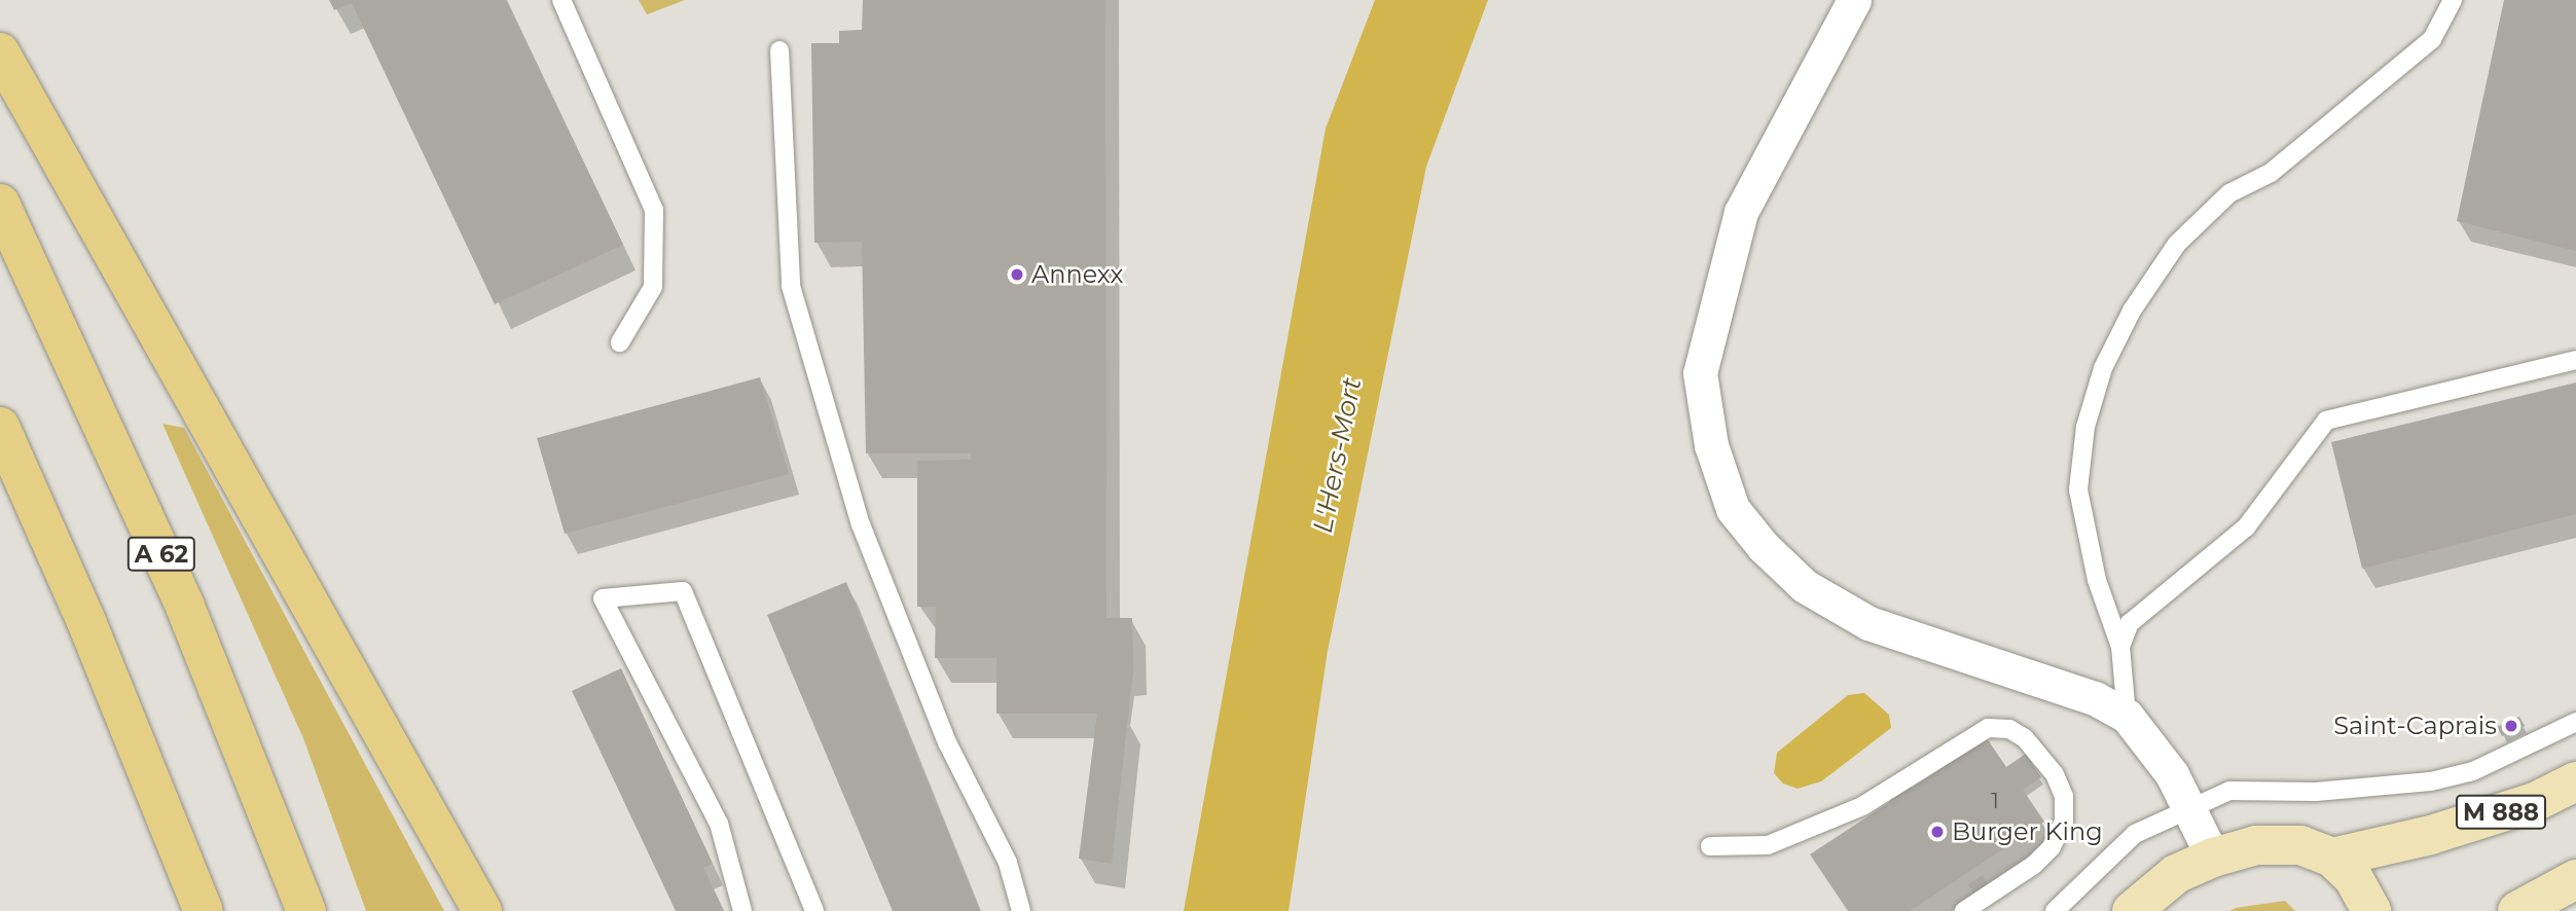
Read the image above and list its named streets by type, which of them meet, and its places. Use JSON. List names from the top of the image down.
{
  "streets": {
    "highway": ["A 62"],
    "main road": ["M 888"]
  },
  "water": ["L'Hers-Mort"],
  "places": ["Annexx", "Saint-Caprais", "Burger King"],
  "house_numbers": ["1"]
}
